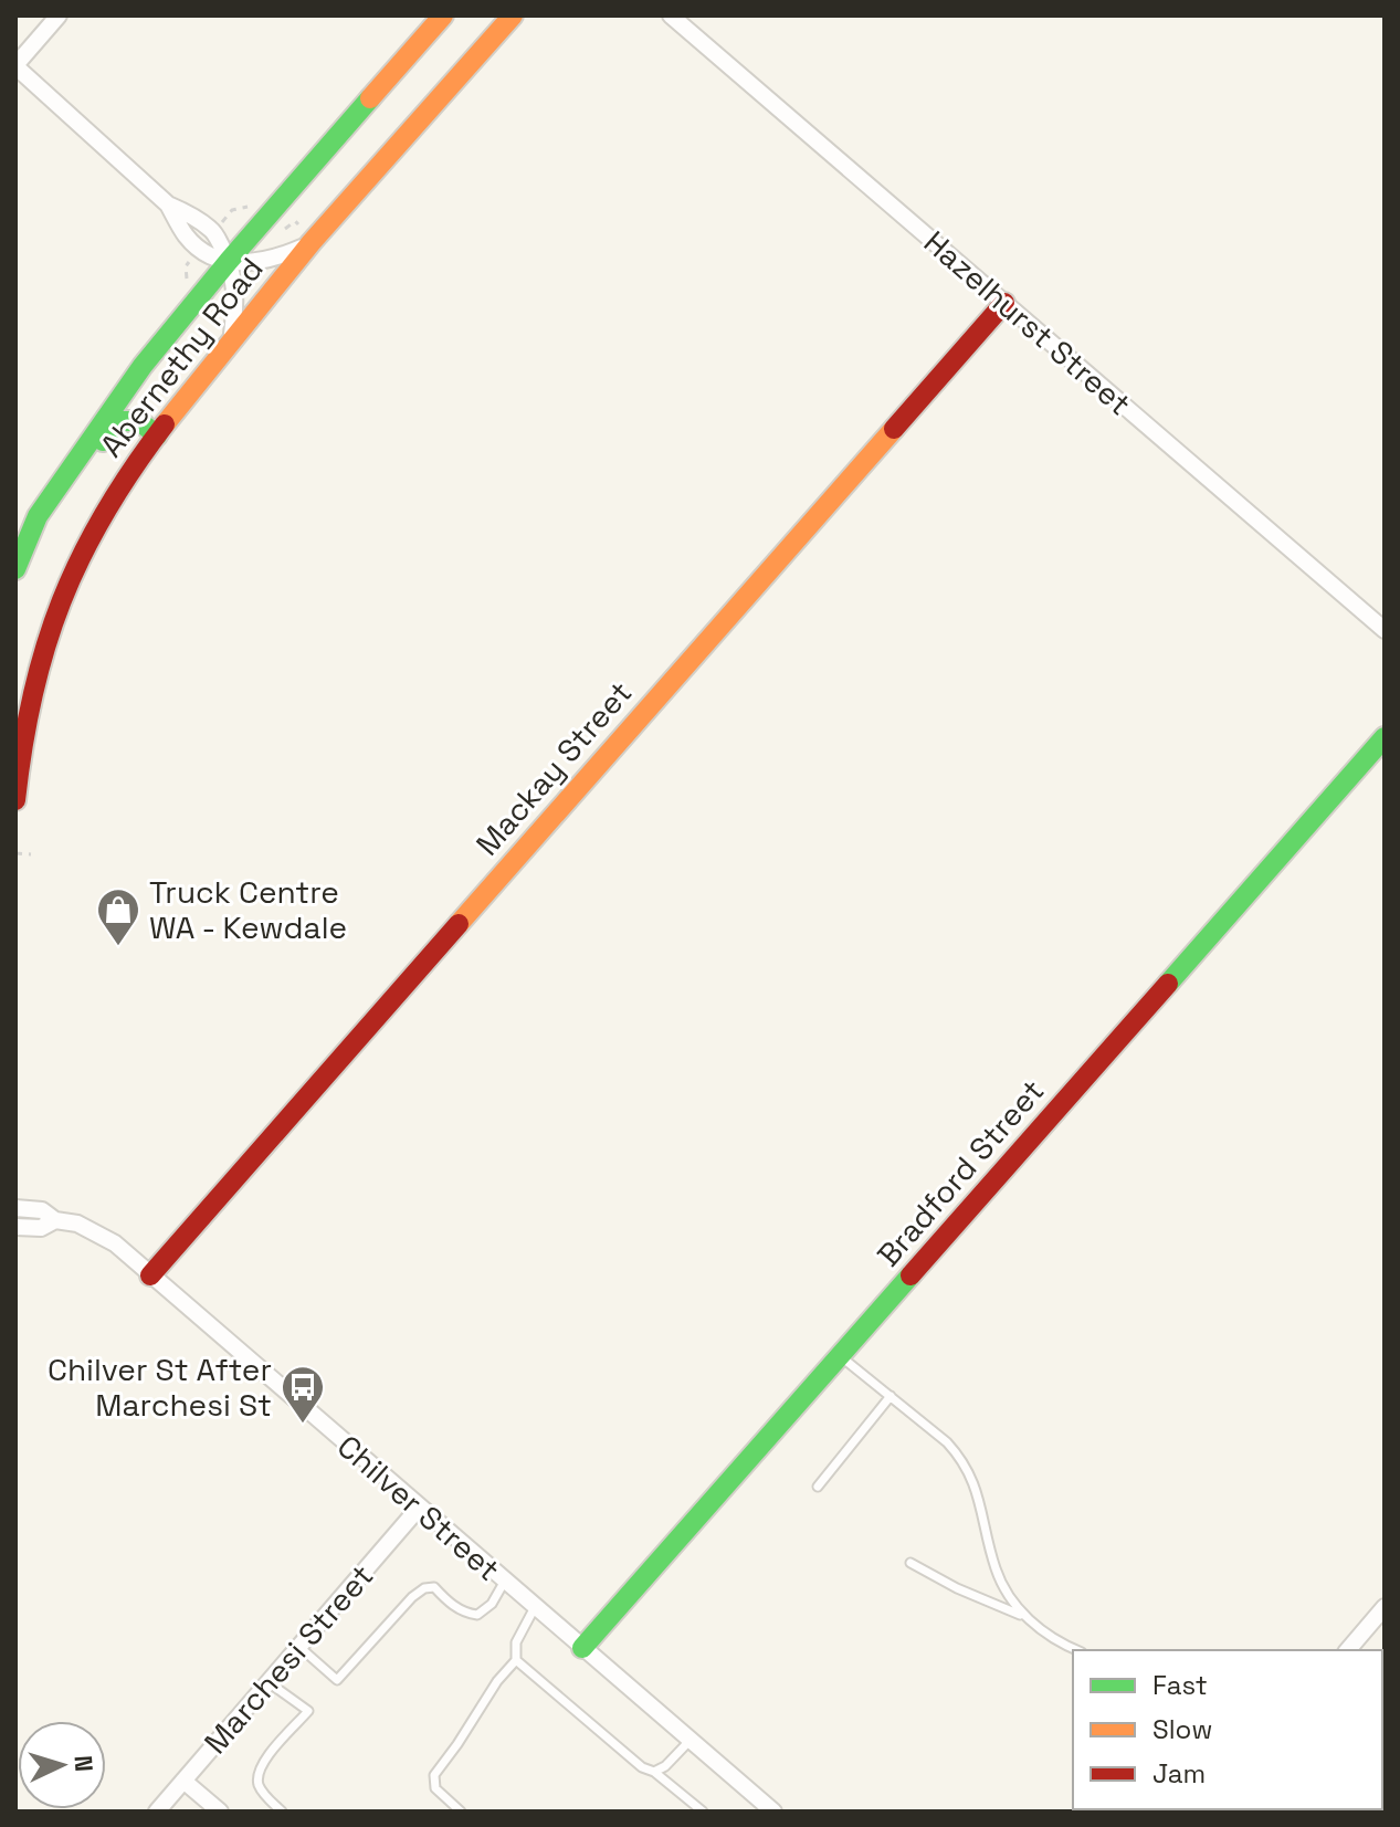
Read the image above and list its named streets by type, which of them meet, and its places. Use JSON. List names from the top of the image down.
{
  "streets": {
    "street": [
      "Hazelhurst Street",
      "Abernethy Road",
      "Mackay Street",
      "Bradford Street",
      "Chilver Street",
      "Marchesi Street"
    ]
  },
  "crossings": [
    ["Hazelhurst Street", "Mackay Street"],
    ["Mackay Street", "Chilver Street"],
    ["Bradford Street", "Chilver Street"],
    ["Chilver Street", "Marchesi Street"]
  ],
  "places": {
    "shop": ["Truck Centre WA - Kewdale"],
    "bus stop": ["Chilver St After Marchesi St"]
  },
  "legend": ["Fast", "Slow", "Jam"],
  "north": "right"
}
